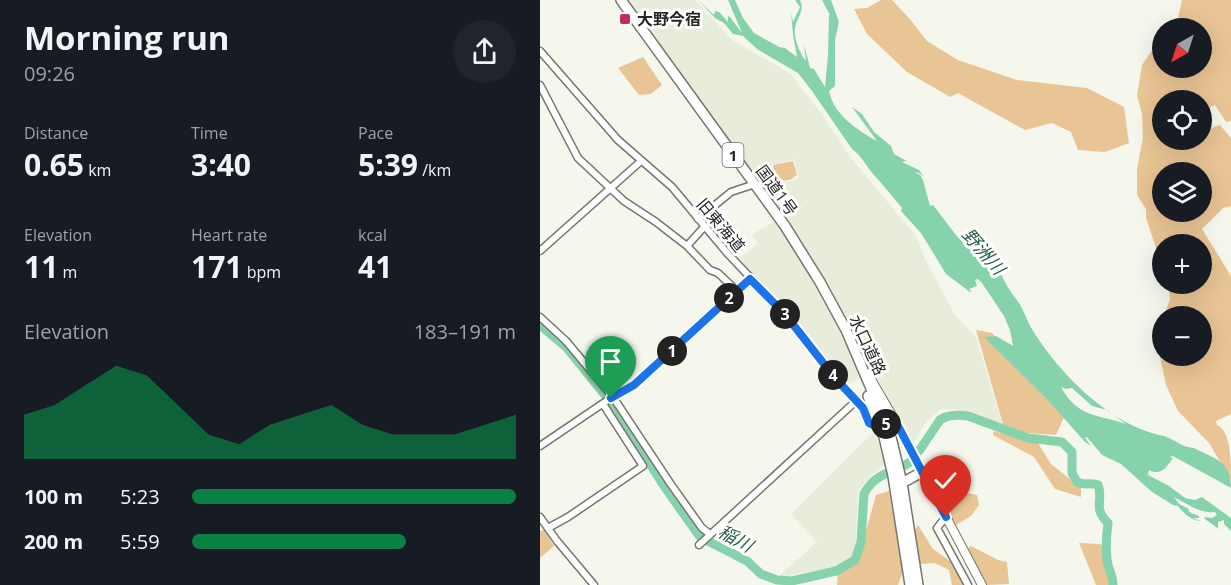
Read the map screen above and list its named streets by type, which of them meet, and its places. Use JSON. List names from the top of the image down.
{
  "streets": {
    "highway": ["1", "国道1号", "水口道路"],
    "street": ["旧東海道"]
  },
  "crossings": [
    ["国道1号", "水口道路"],
    ["旧東海道", "水口道路"]
  ],
  "water": ["野洲川", "稲川"],
  "places": {
    "transit": ["大野今宿"]
  },
  "north": "bottom left",
  "page": {
    "heading": ["Morning run", "09:26"],
    "map_buttons": ["+", "−"],
    "stats": [
      ["Distance", "0.65 km"],
      ["Time", "3:40"],
      ["Pace", "5:39 /km"],
      ["Elevation", "11 m"],
      ["Heart rate", "171 bpm"],
      ["kcal", "41"]
    ],
    "pins": [
      "2",
      "3",
      "1",
      "4",
      "5"
    ],
    "chart": ["Elevation", "183–191 m"],
    "list": [
      {
        "name": "100 m",
        "note": "5:23"
      },
      {
        "name": "200 m",
        "note": "5:59"
      }
    ]
  }
}
